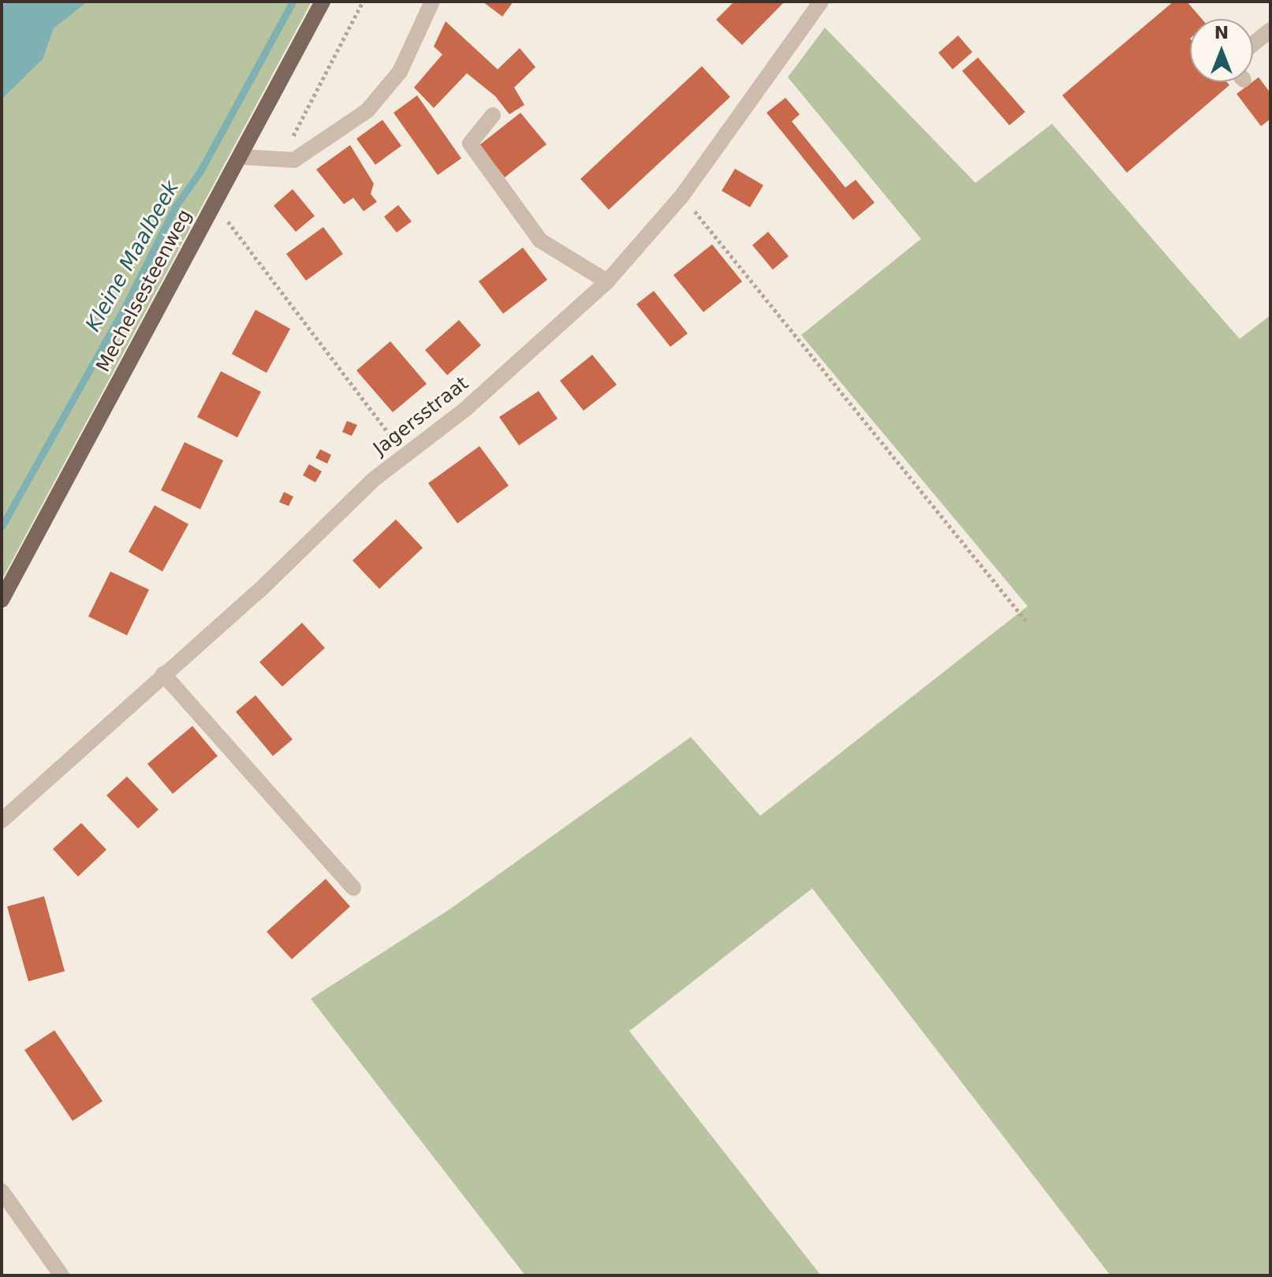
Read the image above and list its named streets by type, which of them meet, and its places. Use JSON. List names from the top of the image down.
{
  "streets": {
    "main road": ["Mechelsesteenweg"],
    "street": ["Jagersstraat"]
  },
  "water": ["Kleine Maalbeek"],
  "north": "top"
}
